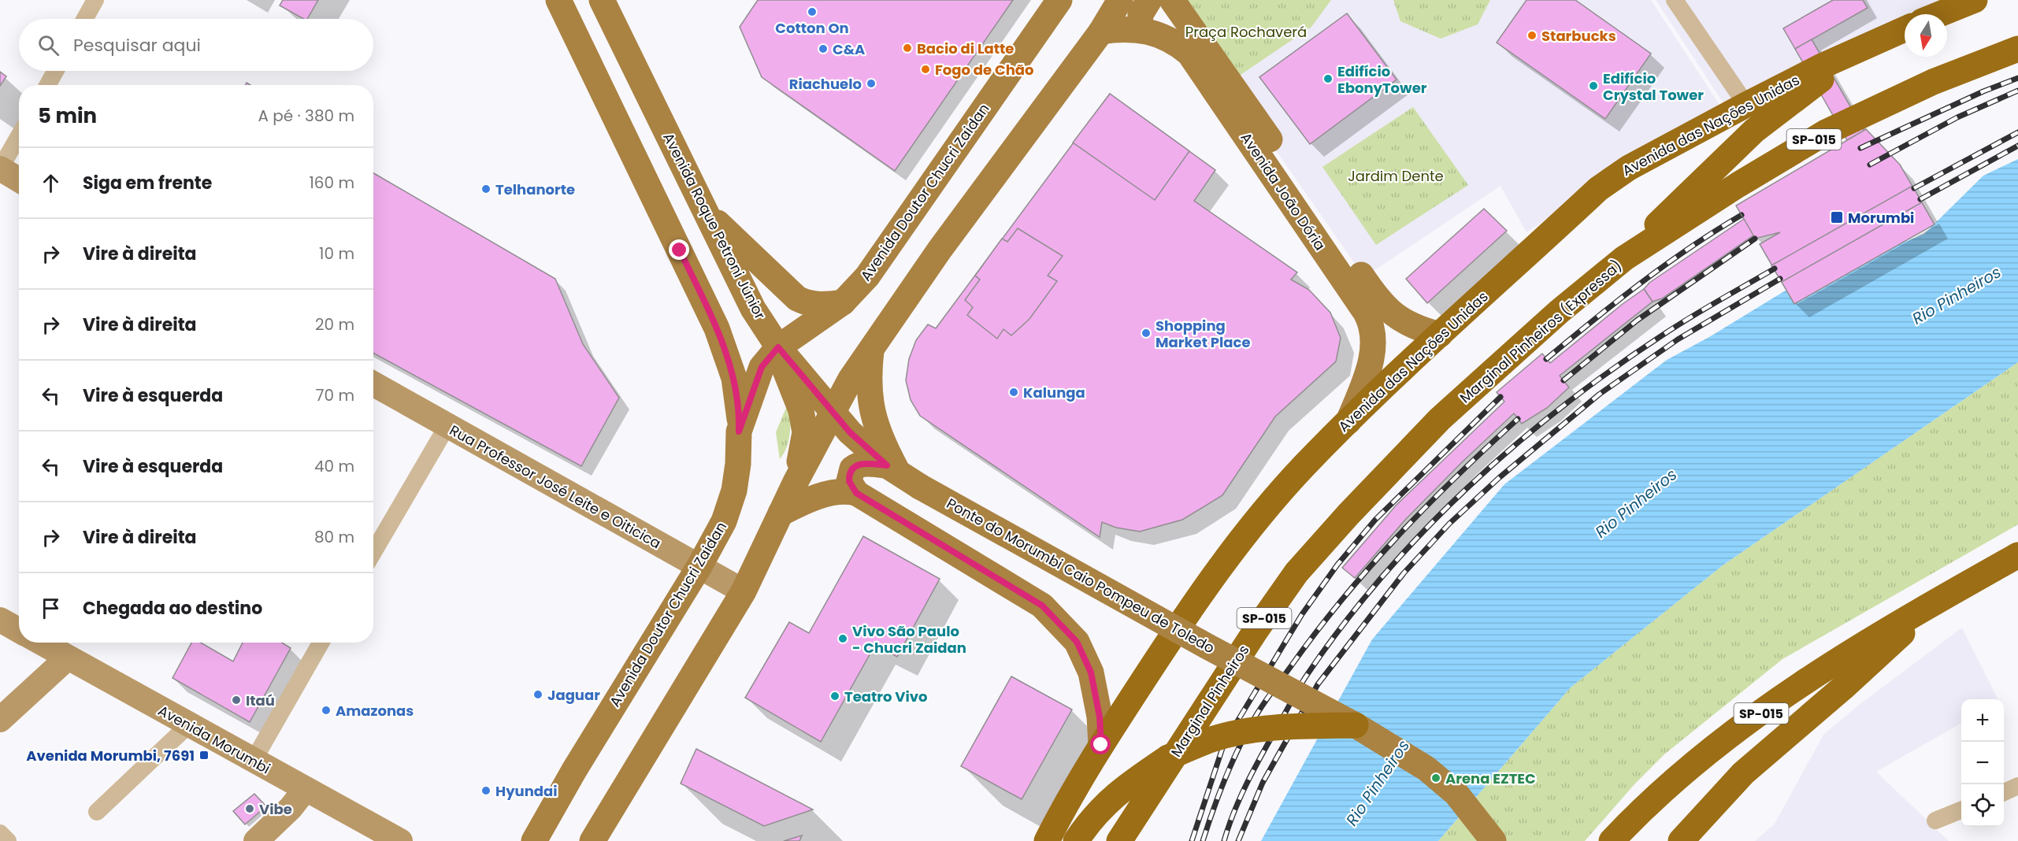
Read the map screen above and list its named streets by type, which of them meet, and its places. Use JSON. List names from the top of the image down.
{
  "streets": {
    "highway": [
      "Avenida das Nações Unidas",
      "SP-015",
      "Marginal Pinheiros (Expressa)",
      "Marginal Pinheiros"
    ],
    "main road": [
      "Avenida João Dória",
      "Avenida Doutor Chucri Zaidan",
      "Avenida Roque Petroni Júnior",
      "Ponte do Morumbi Caio Pompeu de Toledo"
    ],
    "street": ["Rua Professor José Leite e Oiticica", "Avenida Morumbi"]
  },
  "crossings": [
    ["Avenida das Nações Unidas", "Avenida João Dória"],
    ["Avenida Doutor Chucri Zaidan", "Avenida Roque Petroni Júnior"],
    ["Avenida Doutor Chucri Zaidan", "Rua Professor José Leite e Oiticica"],
    ["Avenida Roque Petroni Júnior", "Ponte do Morumbi Caio Pompeu de Toledo"],
    ["Marginal Pinheiros (Expressa)", "Marginal Pinheiros"]
  ],
  "water": ["Rio Pinheiros"],
  "parks": ["Praça Rochaverá", "Jardim Dente"],
  "places": {
    "other": [
      "Cotton On",
      "Starbucks",
      "Bacio di Latte",
      "C&A",
      "Fogo de Chão",
      "Edifício EbonyTower",
      "Riachuelo",
      "Edifício Crystal Tower",
      "Telhanorte",
      "Shopping Market Place",
      "Kalunga",
      "Vivo São Paulo - Chucri Zaidan",
      "Jaguar",
      "Teatro Vivo",
      "Itaú",
      "Amazonas",
      "Arena EZTEC",
      "Hyundai",
      "Vibe"
    ],
    "transit": ["Morumbi", "Avenida Morumbi, 7691"]
  },
  "north": "bottom",
  "page": {
    "search": "Pesquisar aqui",
    "heading": ["5 min", "A pé · 380 m"],
    "list": [
      ["Siga em frente", "160 m"],
      ["Vire à direita", "10 m"],
      ["Vire à direita", "20 m"],
      ["Vire à esquerda", "70 m"],
      ["Vire à esquerda", "40 m"],
      ["Vire à direita", "80 m"],
      "Chegada ao destino"
    ],
    "map_buttons": ["+", "−"]
  }
}
